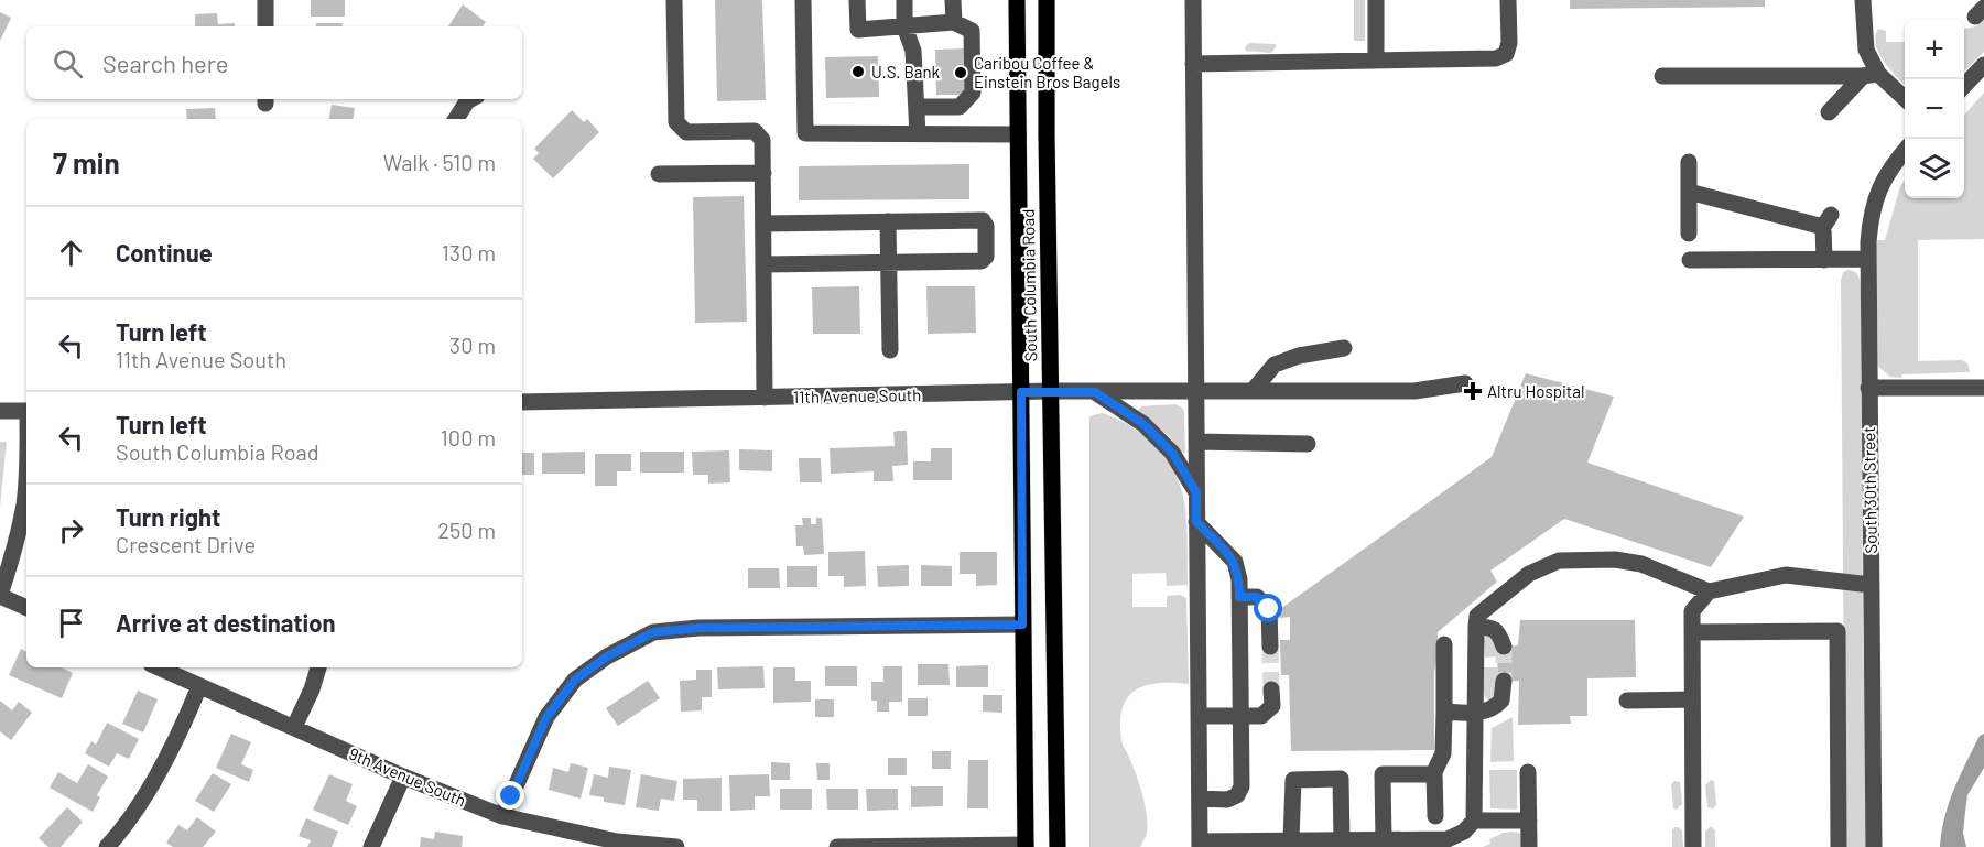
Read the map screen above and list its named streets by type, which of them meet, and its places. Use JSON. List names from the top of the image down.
{
  "streets": {
    "main road": ["South Columbia Road"],
    "street": ["11th Avenue South", "South 30th Street", "9th Avenue South"]
  },
  "crossings": [
    ["South Columbia Road", "11th Avenue South"]
  ],
  "places": {
    "other": ["U.S. Bank", "Caribou Coffee & Einstein Bros Bagels"],
    "health": ["Altru Hospital"]
  },
  "page": {
    "map_buttons": ["+", "−"],
    "search": "Search here",
    "heading": ["7 min", "Walk · 510 m"],
    "list": [
      ["Continue", "130 m"],
      ["Turn left", "11th Avenue South", "30 m"],
      ["Turn left", "South Columbia Road", "100 m"],
      ["Turn right", "Crescent Drive", "250 m"],
      "Arrive at destination"
    ]
  }
}
